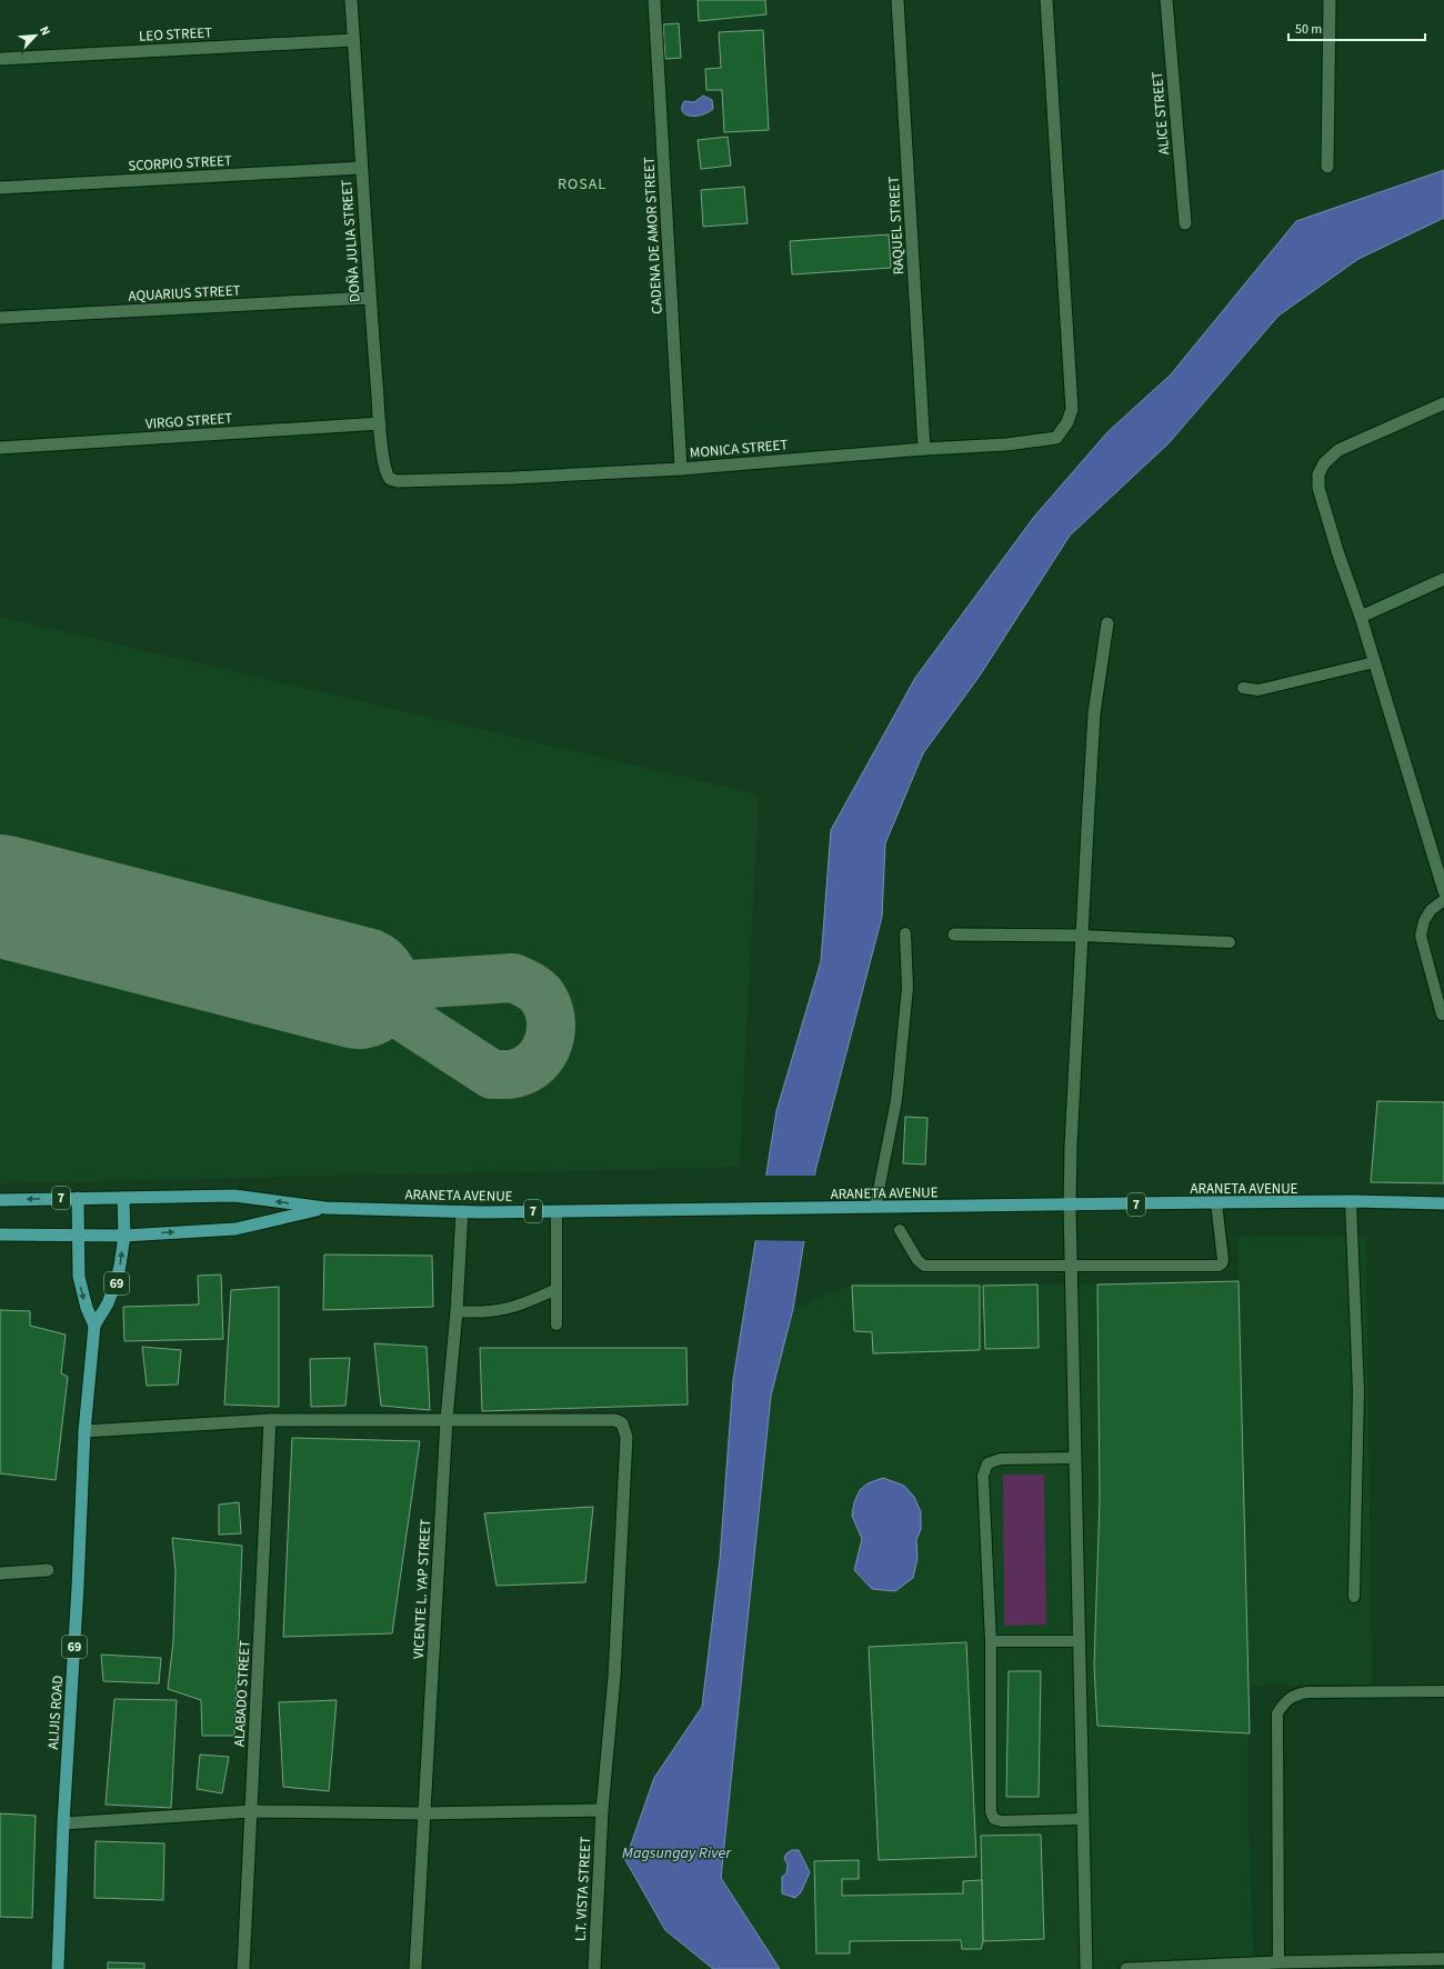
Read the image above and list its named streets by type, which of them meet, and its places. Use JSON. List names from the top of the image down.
{
  "streets": {
    "main road": [
      "ARANETA AVENUE",
      "7",
      "69",
      "ALIJIS ROAD"
    ],
    "street": [
      "LEO STREET",
      "ALICE STREET",
      "SCORPIO STREET",
      "RAQUEL STREET",
      "CADENA DE AMOR STREET",
      "DOÑA JULIA STREET",
      "AQUARIUS STREET",
      "VIRGO STREET",
      "MONICA STREET",
      "VICENTE L. YAP STREET",
      "ALABADO STREET",
      "L.T. VISTA STREET"
    ]
  },
  "crossings": [
    ["LEO STREET", "DOÑA JULIA STREET"],
    ["SCORPIO STREET", "DOÑA JULIA STREET"],
    ["RAQUEL STREET", "MONICA STREET"],
    ["CADENA DE AMOR STREET", "MONICA STREET"],
    ["DOÑA JULIA STREET", "AQUARIUS STREET"],
    ["DOÑA JULIA STREET", "VIRGO STREET"],
    ["DOÑA JULIA STREET", "MONICA STREET"],
    ["ARANETA AVENUE", "VICENTE L. YAP STREET"],
    ["ARANETA AVENUE", "ALIJIS ROAD"],
    ["VICENTE L. YAP STREET", "L.T. VISTA STREET"],
    ["ALABADO STREET", "L.T. VISTA STREET"],
    ["ALIJIS ROAD", "L.T. VISTA STREET"]
  ],
  "districts": ["ROSAL"],
  "water": ["Magsungay River"],
  "scale_bar": "50 m",
  "north": "top right"
}
